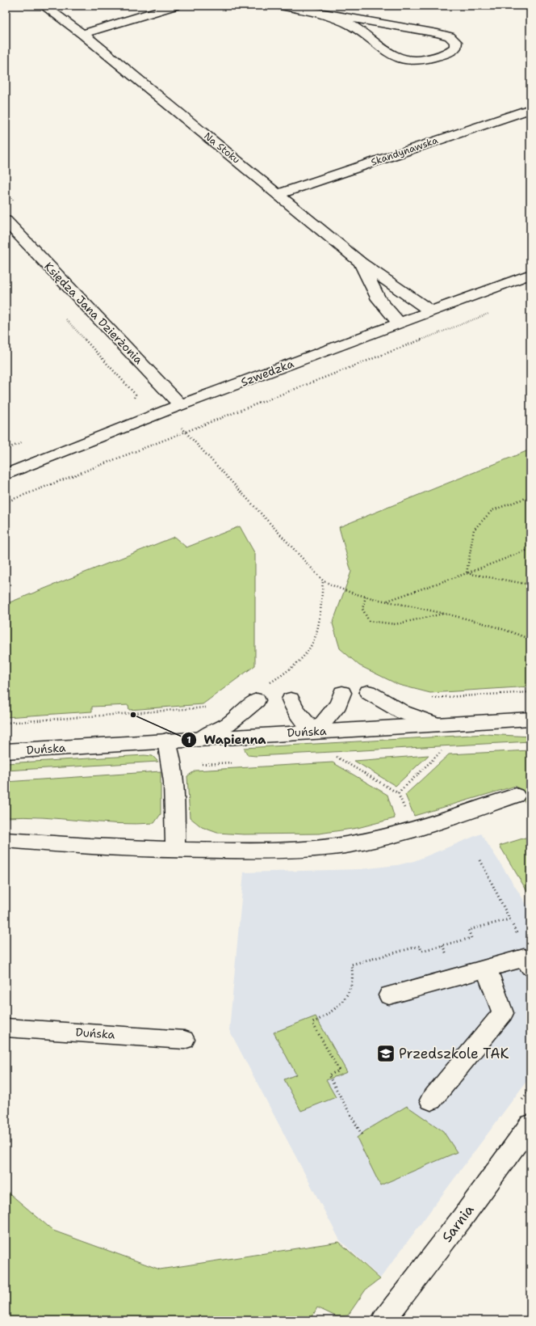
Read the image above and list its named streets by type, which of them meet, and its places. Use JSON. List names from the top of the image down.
{
  "streets": {
    "street": [
      "Na Stoku",
      "Skandynawska",
      "Księdza Jana Dzierżonia",
      "Szwedzka",
      "Duńska",
      "Sarnia"
    ]
  },
  "crossings": [
    ["Na Stoku", "Skandynawska"],
    ["Na Stoku", "Szwedzka"],
    ["Księdza Jana Dzierżonia", "Szwedzka"]
  ],
  "places": {
    "other": ["Wapienna"],
    "school or university": ["Przedszkole TAK"]
  }
}
